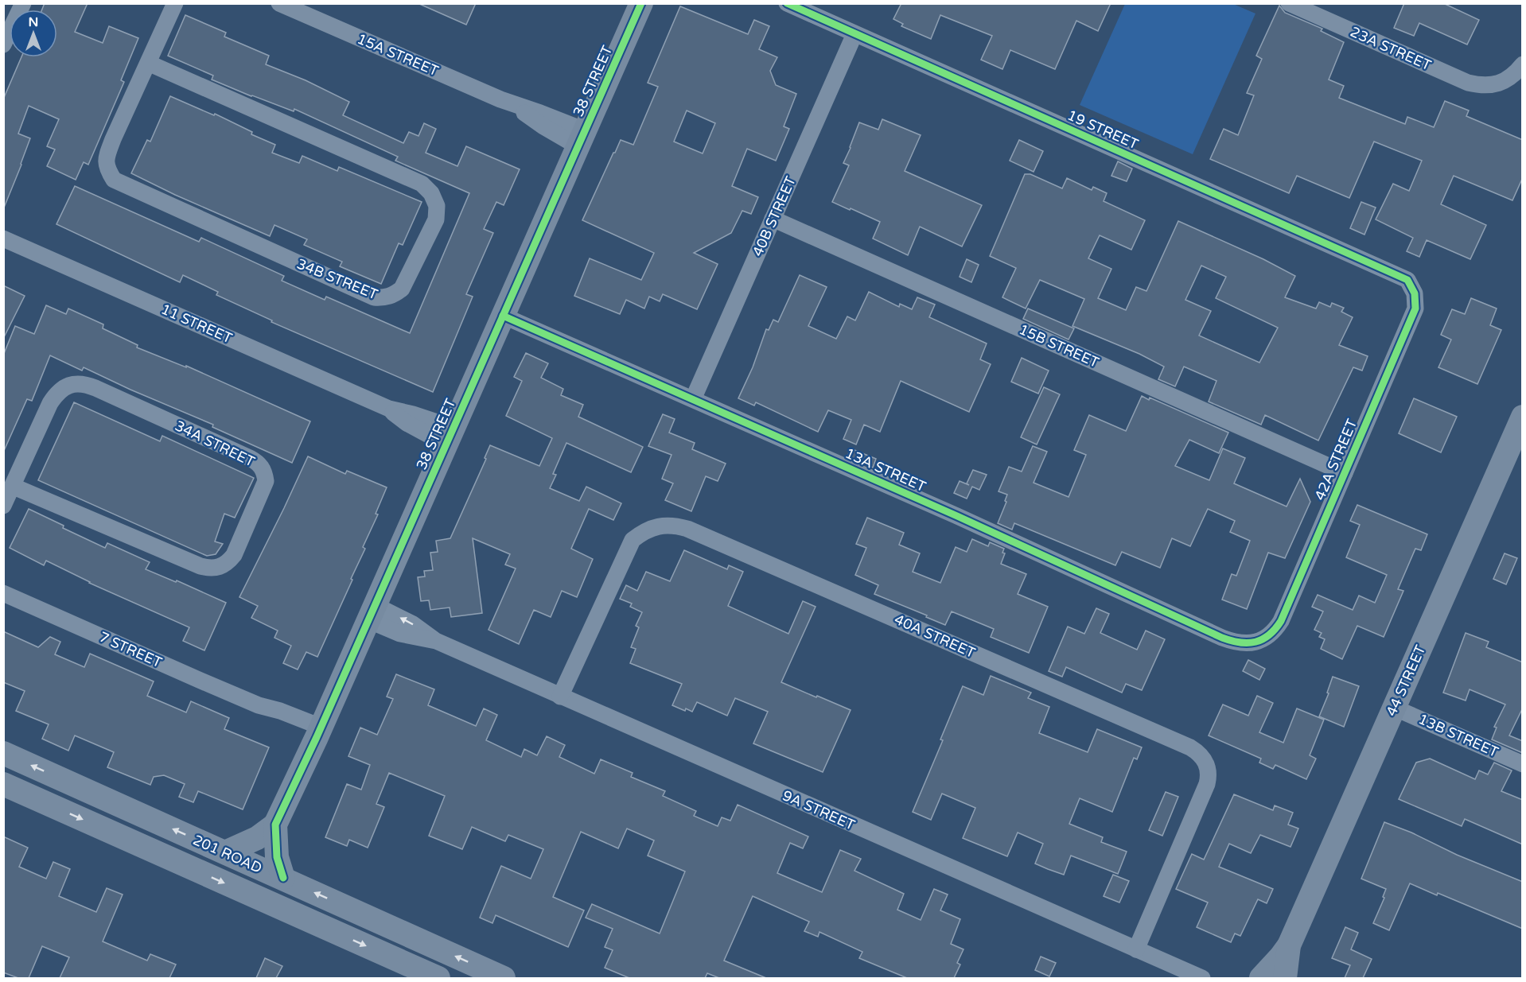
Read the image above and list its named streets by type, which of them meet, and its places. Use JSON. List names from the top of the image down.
{
  "streets": {
    "street": [
      "23A STREET",
      "15A STREET",
      "38 STREET",
      "19 STREET",
      "40B STREET",
      "34B STREET",
      "11 STREET",
      "15B STREET",
      "34A STREET",
      "42A STREET",
      "13A STREET",
      "40A STREET",
      "7 STREET",
      "44 STREET",
      "13B STREET",
      "9A STREET",
      "201 ROAD"
    ]
  },
  "crossings": [
    ["15A STREET", "38 STREET"],
    ["38 STREET", "11 STREET"],
    ["38 STREET", "13A STREET"],
    ["38 STREET", "7 STREET"],
    ["38 STREET", "9A STREET"],
    ["38 STREET", "201 ROAD"],
    ["19 STREET", "40B STREET"],
    ["19 STREET", "42A STREET"],
    ["40B STREET", "15B STREET"],
    ["40B STREET", "13A STREET"],
    ["15B STREET", "42A STREET"],
    ["42A STREET", "13A STREET"],
    ["40A STREET", "9A STREET"],
    ["44 STREET", "13B STREET"]
  ],
  "north": "top"
}
